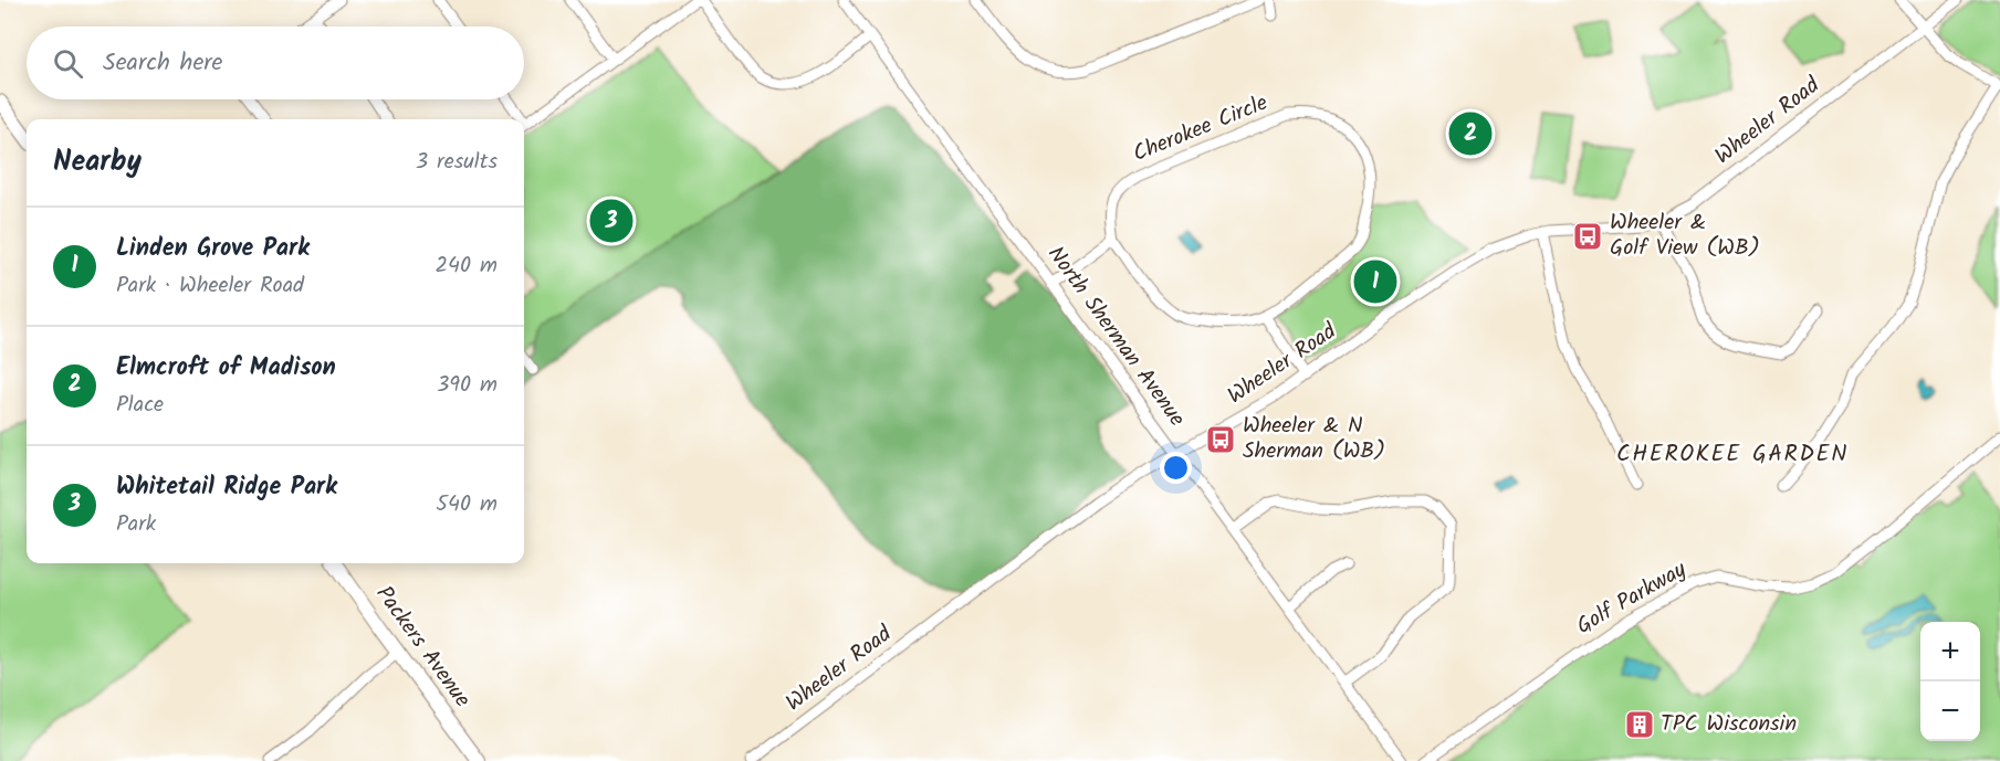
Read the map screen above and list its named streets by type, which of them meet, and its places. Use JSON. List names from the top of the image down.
{
  "streets": {
    "main road": ["Packers Avenue"],
    "street": [
      "Wheeler Road",
      "Cherokee Circle",
      "North Sherman Avenue",
      "Golf Parkway"
    ]
  },
  "crossings": [
    ["Wheeler Road", "North Sherman Avenue"]
  ],
  "districts": ["CHEROKEE GARDEN"],
  "places": {
    "bus stop": ["Wheeler & Golf View (WB)", "Wheeler & N Sherman (WB)"],
    "building": ["TPC Wisconsin"]
  },
  "page": {
    "search": "Search here",
    "pins": ["2", "3", "1"],
    "heading": ["Nearby", "3 results"],
    "list": [
      {
        "mark": "1",
        "name": "Linden Grove Park",
        "note": "Park · Wheeler Road",
        "value": "240 m"
      },
      {
        "mark": "2",
        "name": "Elmcroft of Madison",
        "note": "Place",
        "value": "390 m"
      },
      {
        "mark": "3",
        "name": "Whitetail Ridge Park",
        "note": "Park",
        "value": "540 m"
      }
    ],
    "map_buttons": ["+", "−"]
  }
}
